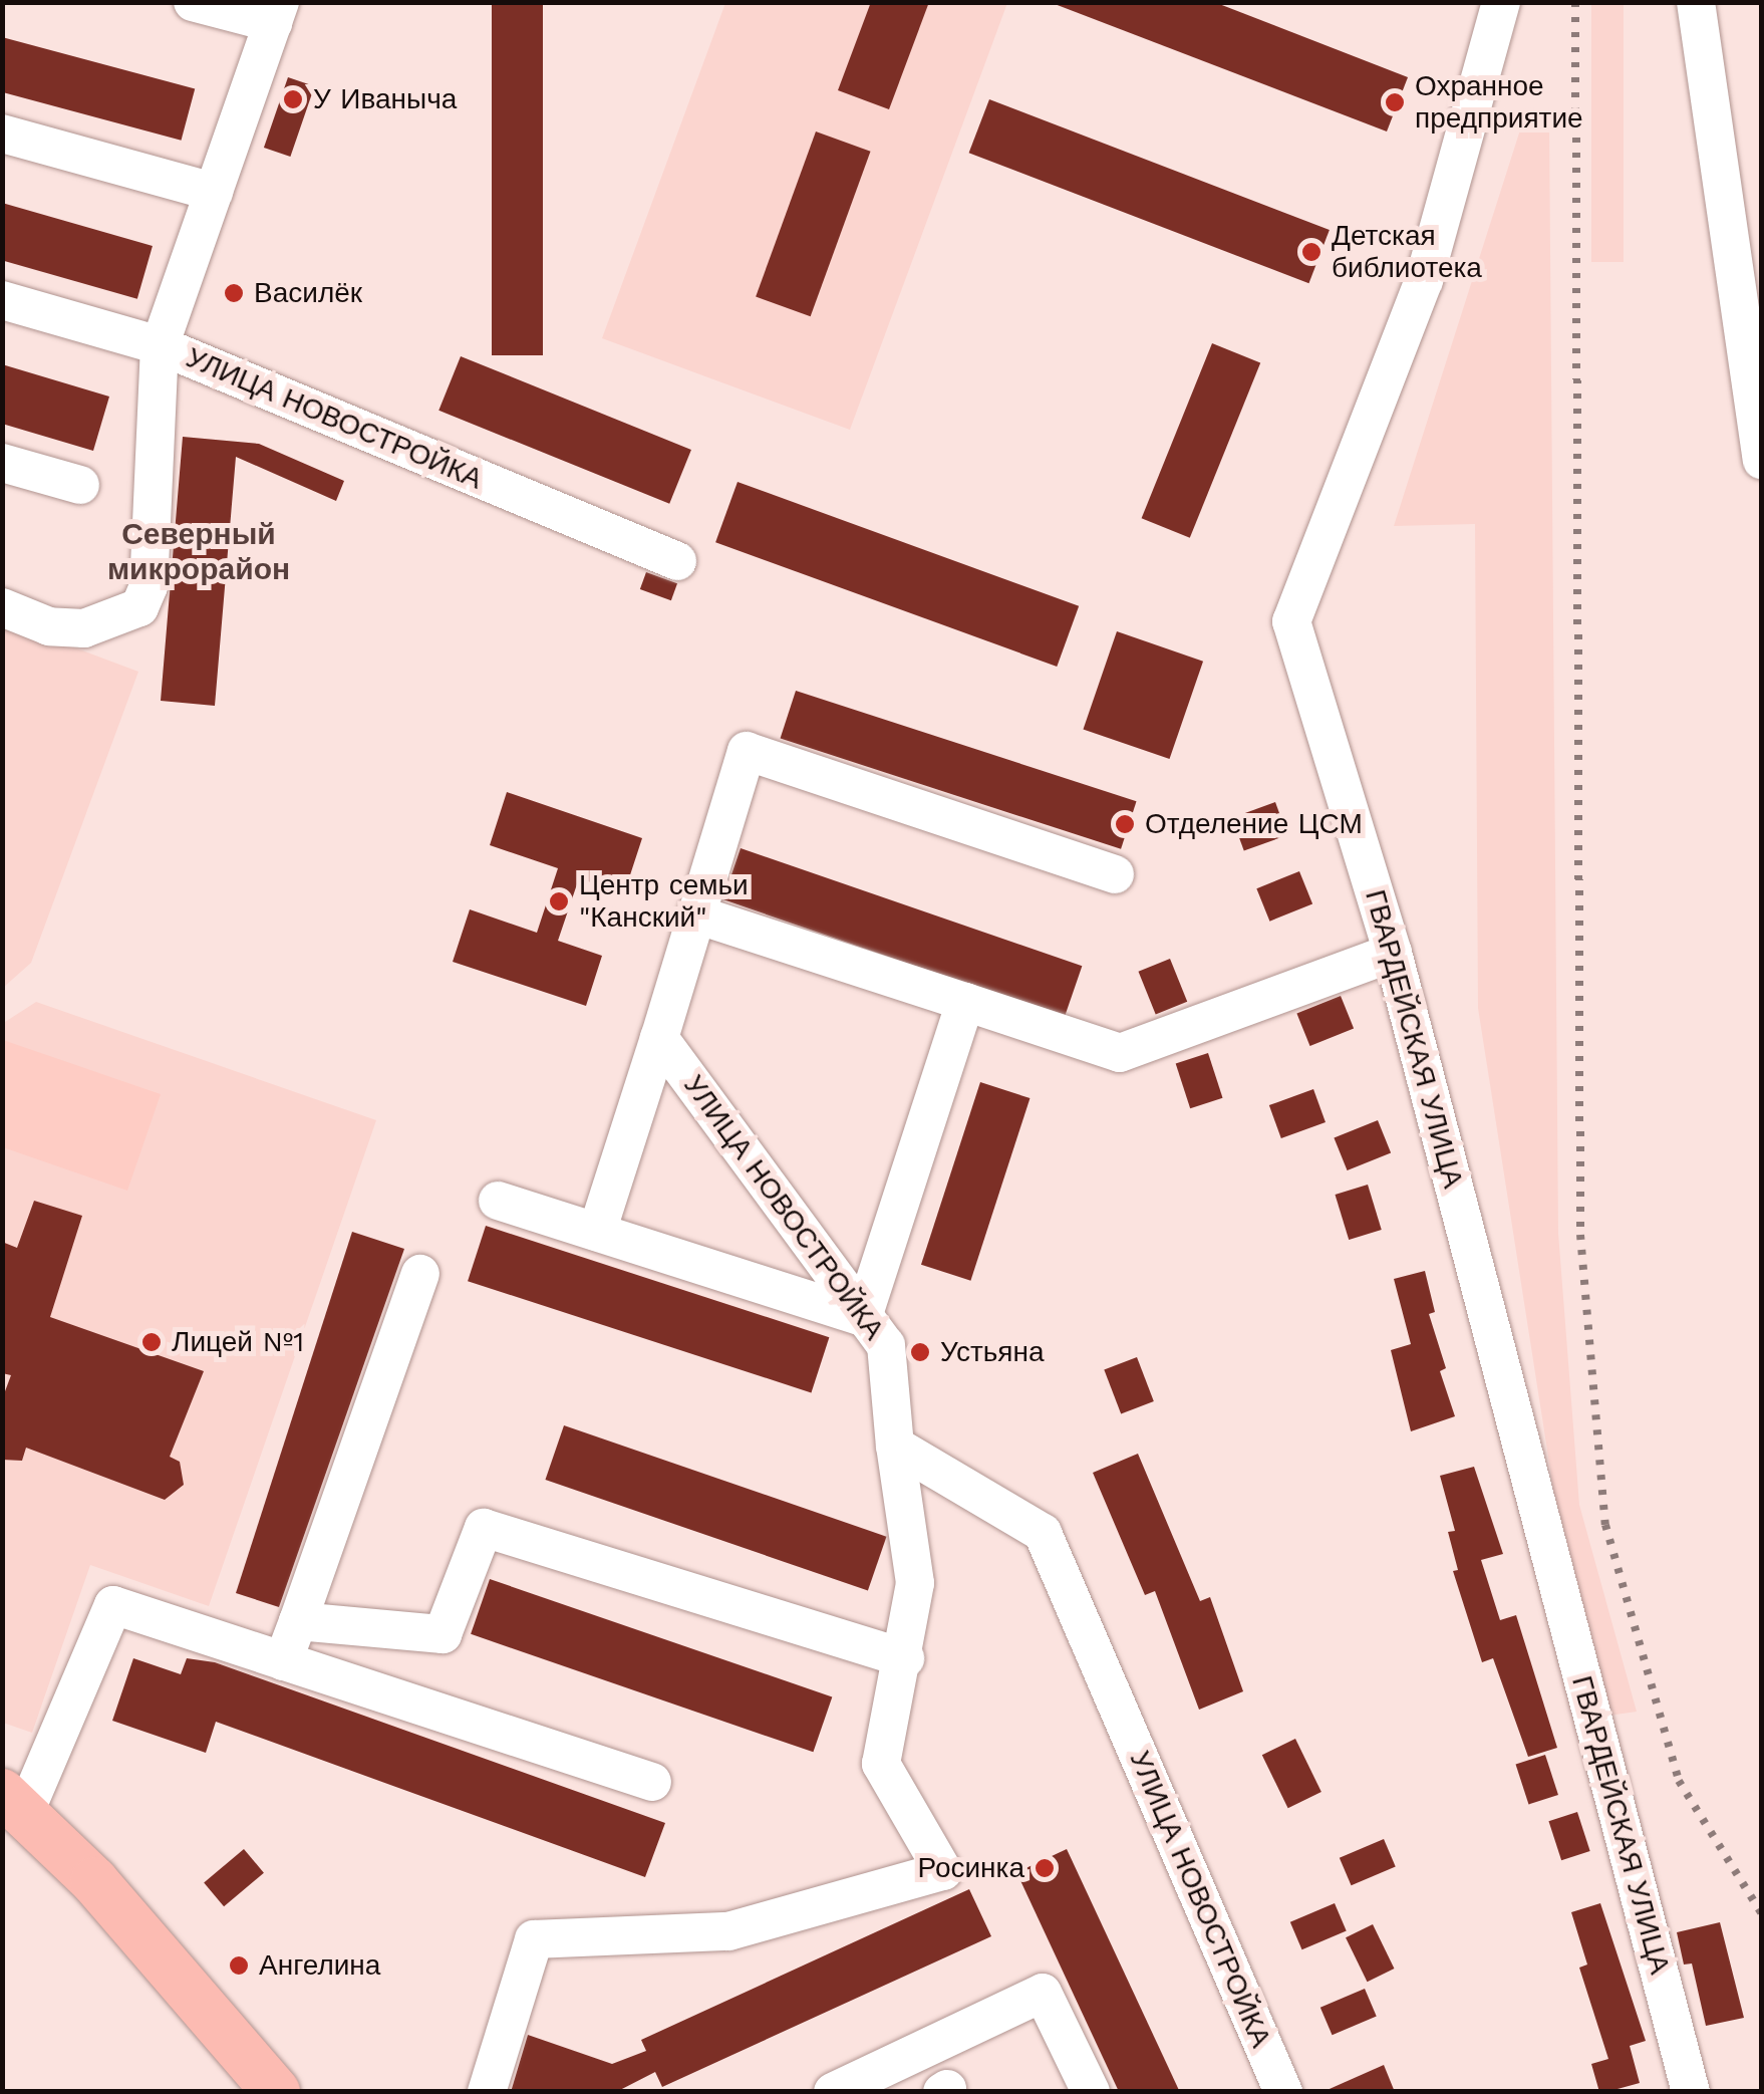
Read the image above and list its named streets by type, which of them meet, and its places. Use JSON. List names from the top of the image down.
{
  "streets": {
    "street": ["УЛИЦА НОВОСТРОЙКА", "ГВАРДЕЙСКАЯ УЛИЦА"]
  },
  "districts": ["Северный микрорайон"],
  "places": [
    "У Иваныча",
    "Охранное предприятие",
    "Детская библиотека",
    "Василёк",
    "Отделение ЦСМ",
    "Центр семьи \"Канский\"",
    "Лицей №1",
    "Устьяна",
    "Росинка",
    "Ангелина"
  ]
}
